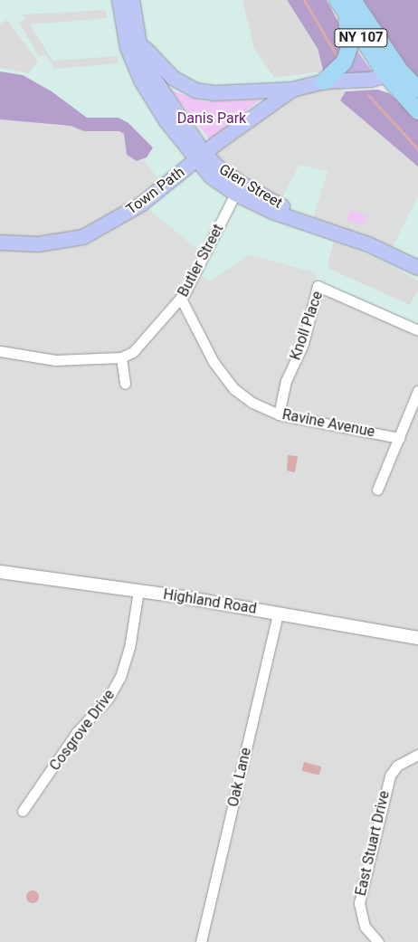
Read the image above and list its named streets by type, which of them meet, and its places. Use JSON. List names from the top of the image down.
{
  "streets": {
    "main road": ["NY 107", "Glen Street", "Town Path"],
    "street": [
      "Butler Street",
      "Knoll Place",
      "Ravine Avenue",
      "Highland Road",
      "Cosgrove Drive",
      "Oak Lane",
      "East Stuart Drive"
    ]
  },
  "crossings": [
    ["NY 107", "Town Path"],
    ["Glen Street", "Town Path"],
    ["Glen Street", "Butler Street"],
    ["Butler Street", "Ravine Avenue"],
    ["Knoll Place", "Ravine Avenue"],
    ["Highland Road", "Cosgrove Drive"],
    ["Highland Road", "Oak Lane"]
  ],
  "parks": ["Danis Park"]
}
